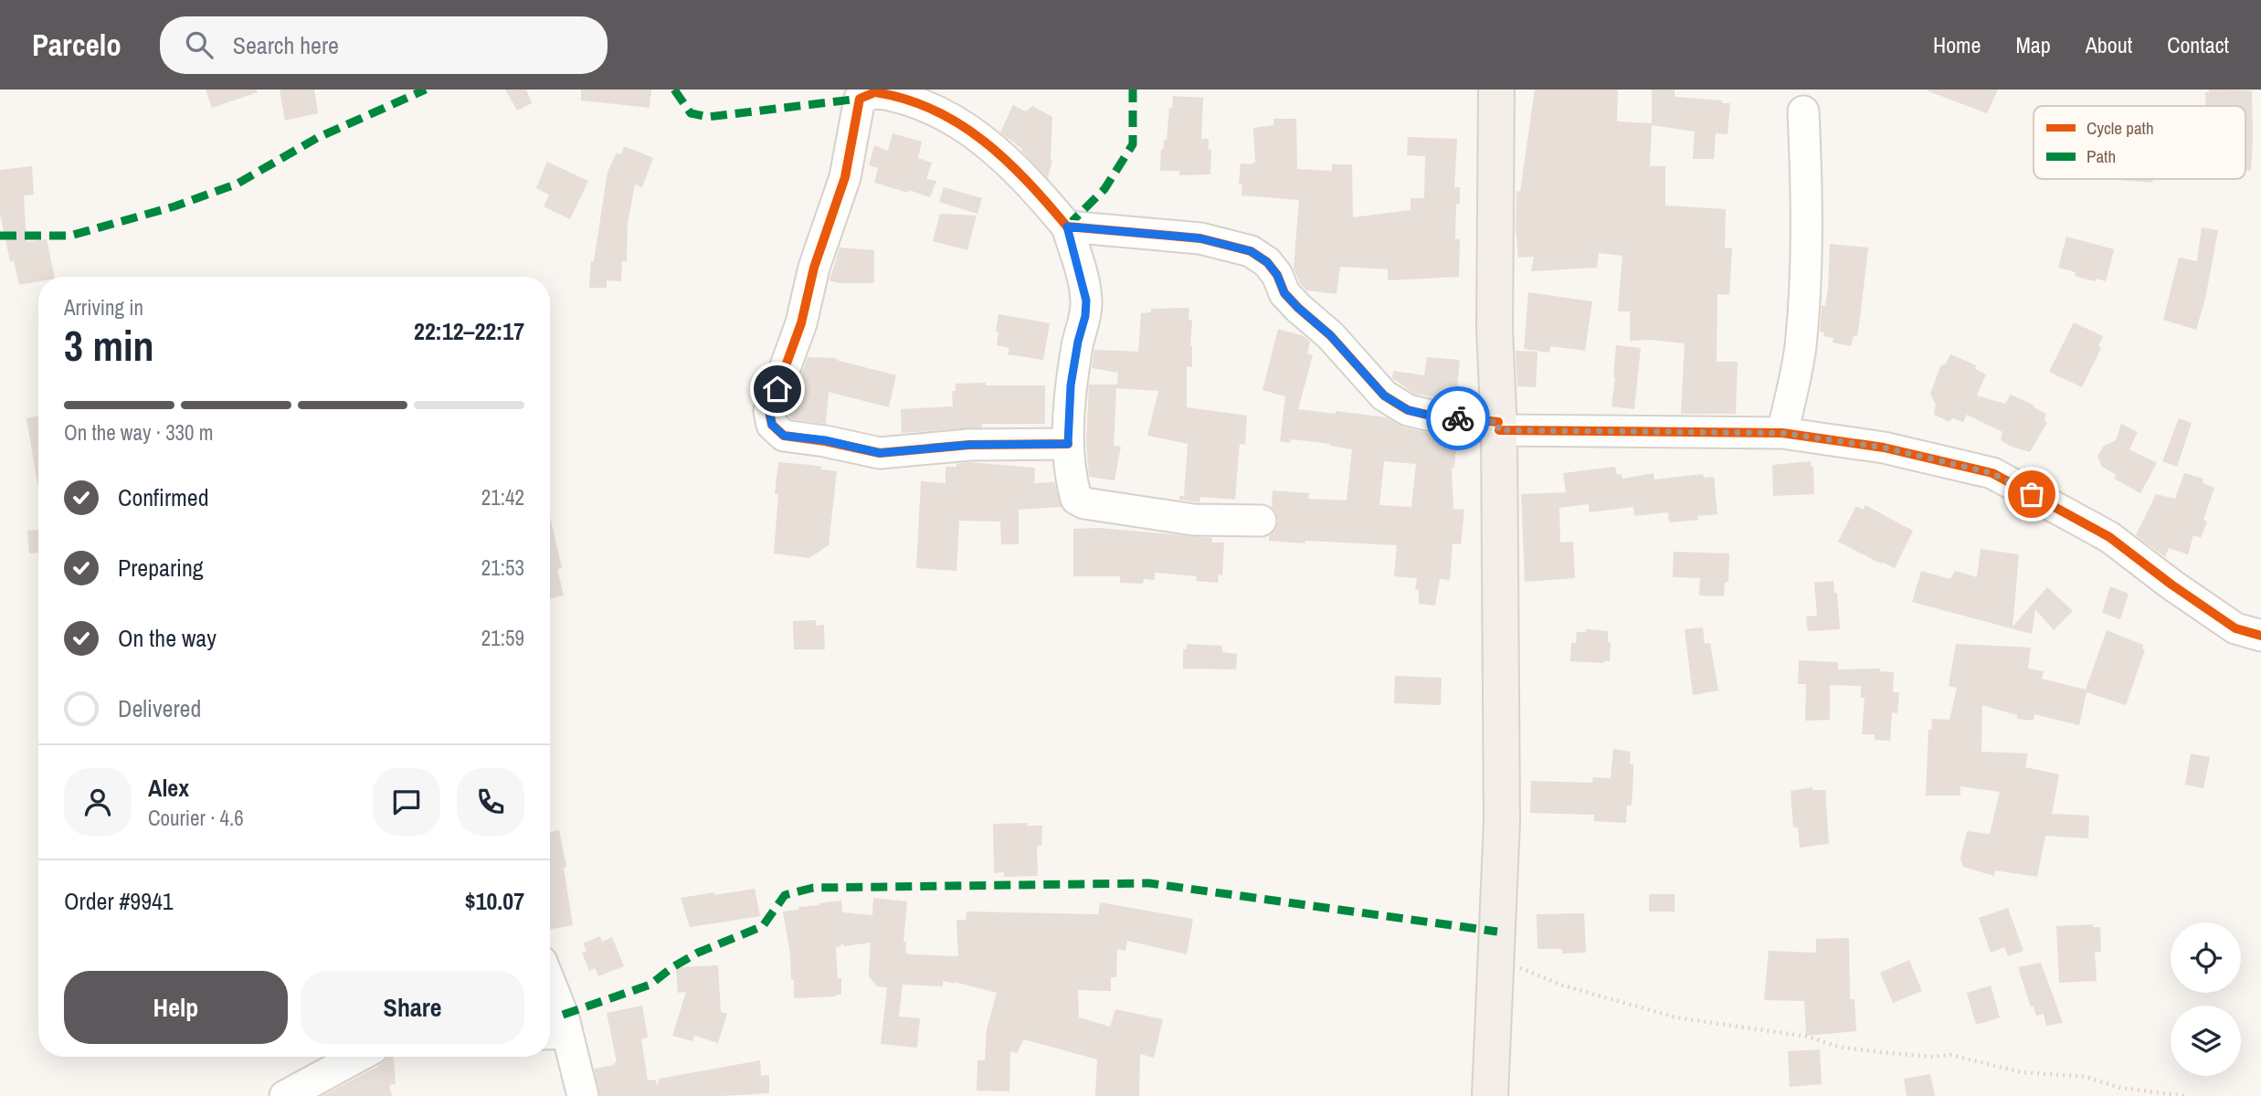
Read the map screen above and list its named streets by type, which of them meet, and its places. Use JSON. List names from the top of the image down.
{
  "legend": ["Cycle path", "Path"],
  "page": {
    "header": "Parcelo",
    "search": "Search here",
    "nav": [
      "Home",
      "Map",
      "About",
      "Contact"
    ],
    "heading": ["3 min", "Arriving in", "22:12–22:17"],
    "panel": [
      "Alex",
      "Courier · 4.6",
      "Order #9941",
      "$10.07"
    ],
    "bar": "On the way · 330 m",
    "list": [
      ["Confirmed", "21:42"],
      ["Preparing", "21:53"],
      ["On the way", "21:59"],
      "Delivered"
    ],
    "buttons": ["Help", "Share"]
  }
}
